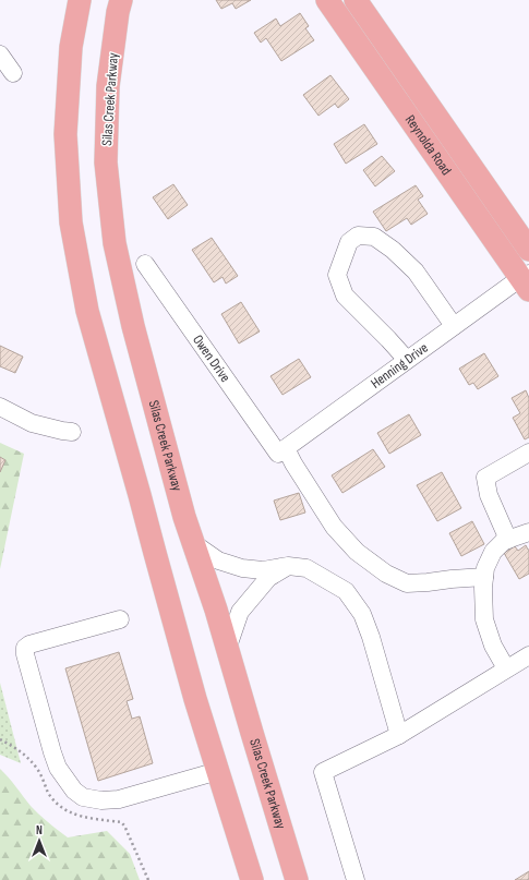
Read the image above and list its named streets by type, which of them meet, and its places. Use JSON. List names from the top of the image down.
{
  "streets": {
    "main road": ["Silas Creek Parkway", "Reynolda Road"],
    "street": ["Owen Drive", "Henning Drive"]
  },
  "crossings": [
    ["Reynolda Road", "Henning Drive"],
    ["Owen Drive", "Henning Drive"]
  ],
  "north": "top"
}
